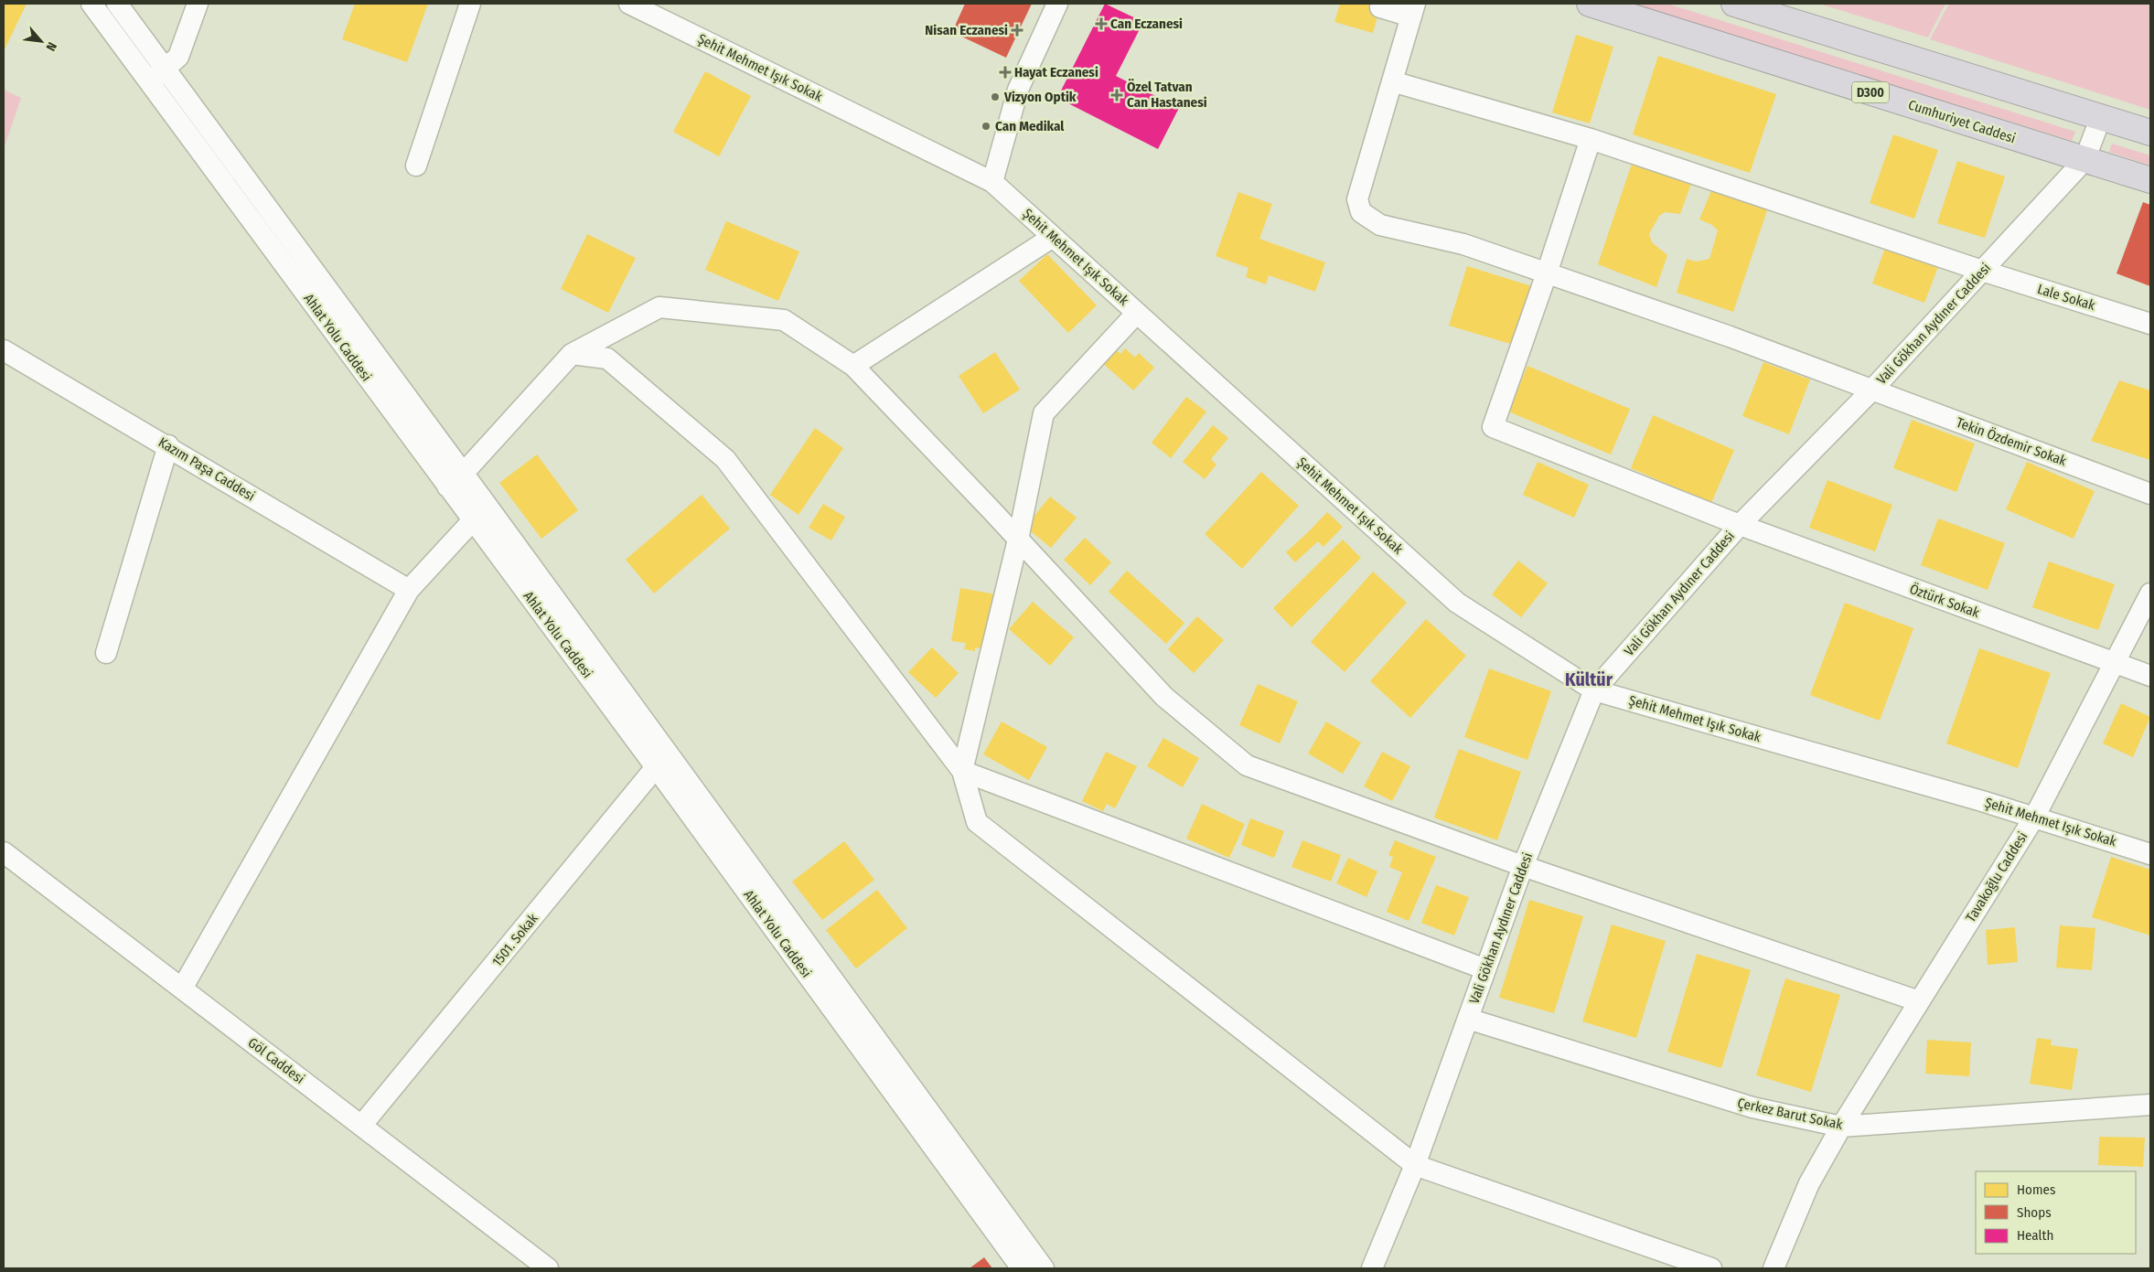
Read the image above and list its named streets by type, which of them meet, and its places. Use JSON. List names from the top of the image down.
{
  "streets": {
    "highway": ["D300", "Cumhuriyet Caddesi"],
    "street": [
      "Şehit Mehmet Işık Sokak",
      "Lale Sokak",
      "Vali Gökhan Aydıner Caddesi",
      "Ahlat Yolu Caddesi",
      "Tekin Özdemir Sokak",
      "Kazım Paşa Caddesi",
      "Öztürk Sokak",
      "Tavakoğlu Caddesi",
      "1501. Sokak",
      "Göl Caddesi",
      "Çerkez Barut Sokak"
    ]
  },
  "crossings": [
    ["Şehit Mehmet Işık Sokak", "Vali Gökhan Aydıner Caddesi"],
    ["Şehit Mehmet Işık Sokak", "Tavakoğlu Caddesi"],
    ["Cumhuriyet Caddesi", "Vali Gökhan Aydıner Caddesi"],
    ["Lale Sokak", "Vali Gökhan Aydıner Caddesi"],
    ["Lale Sokak", "Tekin Özdemir Sokak"],
    ["Vali Gökhan Aydıner Caddesi", "Tekin Özdemir Sokak"],
    ["Vali Gökhan Aydıner Caddesi", "Öztürk Sokak"],
    ["Vali Gökhan Aydıner Caddesi", "Çerkez Barut Sokak"],
    ["Ahlat Yolu Caddesi", "1501. Sokak"],
    ["Tekin Özdemir Sokak", "Öztürk Sokak"],
    ["Öztürk Sokak", "Tavakoğlu Caddesi"],
    ["Tavakoğlu Caddesi", "Çerkez Barut Sokak"],
    ["1501. Sokak", "Göl Caddesi"]
  ],
  "districts": ["Kültür"],
  "places": {
    "health": [
      "Can Eczanesi",
      "Nisan Eczanesi",
      "Hayat Eczanesi",
      "Özel Tatvan Can Hastanesi"
    ],
    "other": ["Vizyon Optik", "Can Medikal"]
  },
  "legend": ["Homes", "Shops", "Health"],
  "north": "bottom right"
}
